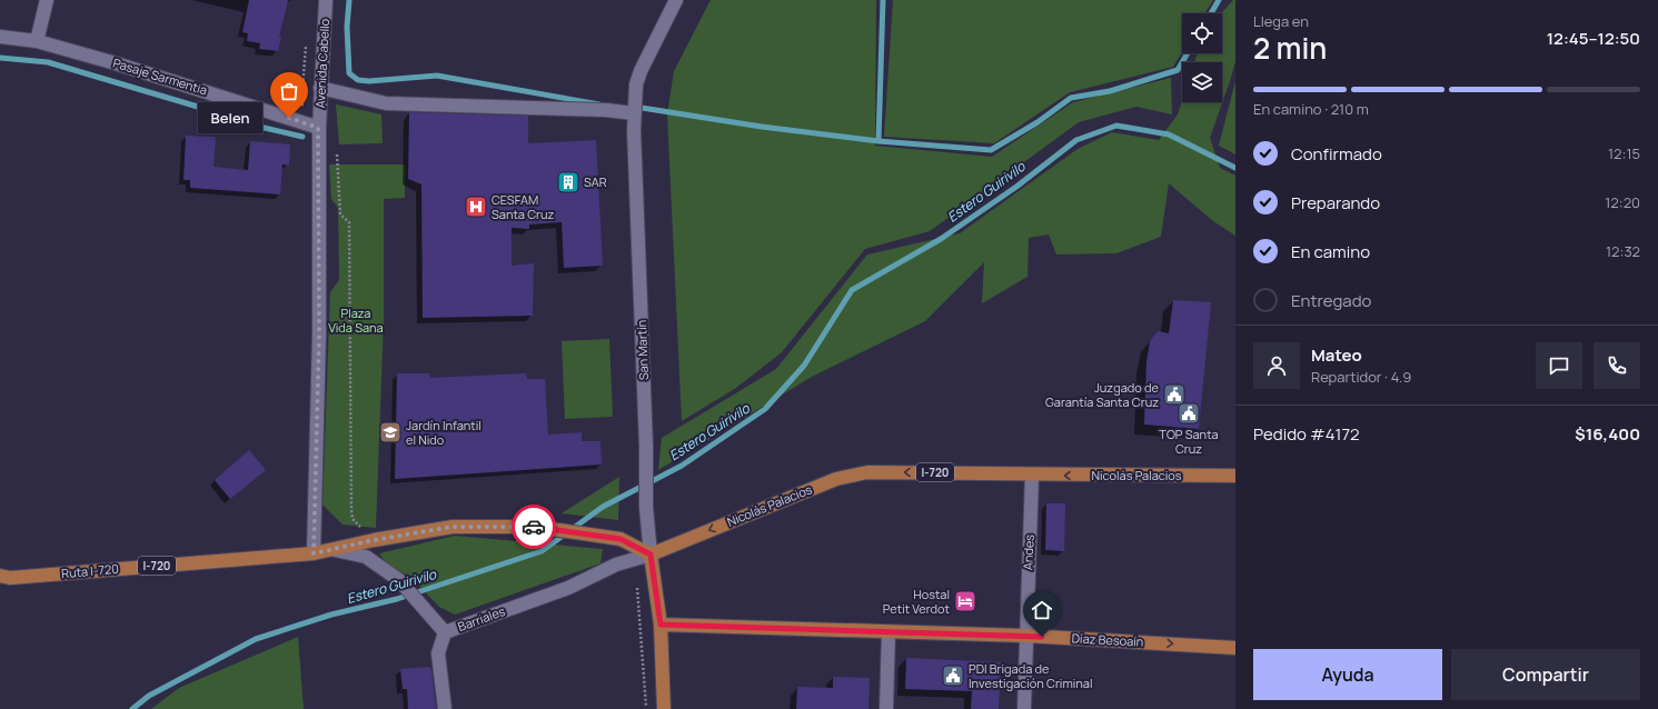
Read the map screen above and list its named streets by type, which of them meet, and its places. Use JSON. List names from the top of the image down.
{
  "streets": {
    "main road": [
      "San Martín",
      "I-720",
      "Nicolás Palacios",
      "Ruta I-720",
      "Díaz Besoaín"
    ],
    "street": [
      "Avenida Cabello",
      "Pasaje Sarmentia",
      "Andes",
      "Barriales"
    ]
  },
  "crossings": [
    ["Avenida Cabello", "Pasaje Sarmentia"],
    ["Avenida Cabello", "I-720"],
    ["Avenida Cabello", "Ruta I-720"],
    ["San Martín", "I-720"],
    ["San Martín", "Nicolás Palacios"],
    ["San Martín", "Barriales"],
    ["San Martín", "Díaz Besoaín"],
    ["I-720", "Nicolás Palacios"],
    ["I-720", "Ruta I-720"],
    ["I-720", "Barriales"],
    ["Nicolás Palacios", "Andes"],
    ["Nicolás Palacios", "Barriales"],
    ["Andes", "Díaz Besoaín"]
  ],
  "one_way": ["Nicolás Palacios", "Díaz Besoaín"],
  "water": ["Estero Guirivilo"],
  "parks": ["Plaza Vida Sana"],
  "places": {
    "other": ["Belen"],
    "building": ["SAR"],
    "hospital": ["CESFAM Santa Cruz"],
    "public building": ["Juzgado de Garantía Santa Cruz", "TOP Santa Cruz", "PDI Brigada de Investigación Criminal"],
    "school or university": ["Jardín Infantil el Nido"],
    "hotel": ["Hostal Petit Verdot"]
  },
  "page": {
    "heading": ["2 min", "Llega en", "12:45–12:50"],
    "panel": [
      "Mateo",
      "Repartidor · 4.9",
      "Pedido #4172",
      "$16,400"
    ],
    "bar": "En camino · 210 m",
    "bubble": "Belen",
    "list": [
      ["Confirmado", "12:15"],
      ["Preparando", "12:20"],
      ["En camino", "12:32"],
      "Entregado"
    ],
    "buttons": ["Ayuda", "Compartir"]
  }
}
